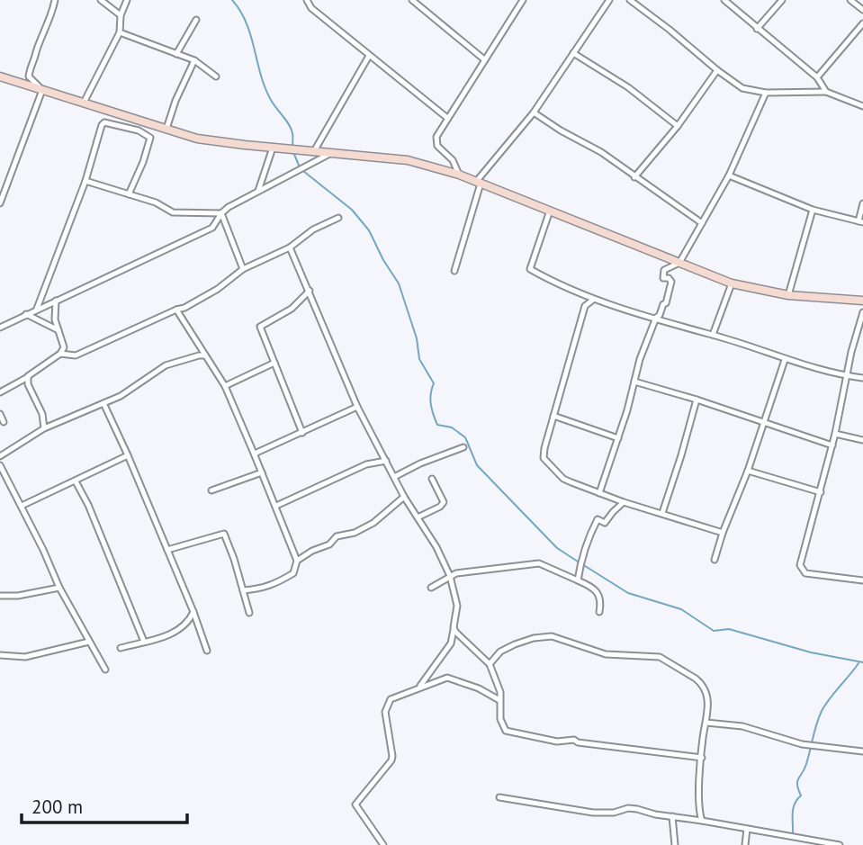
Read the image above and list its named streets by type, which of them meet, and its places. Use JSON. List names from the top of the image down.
{
  "scale_bar": "200 m"
}
